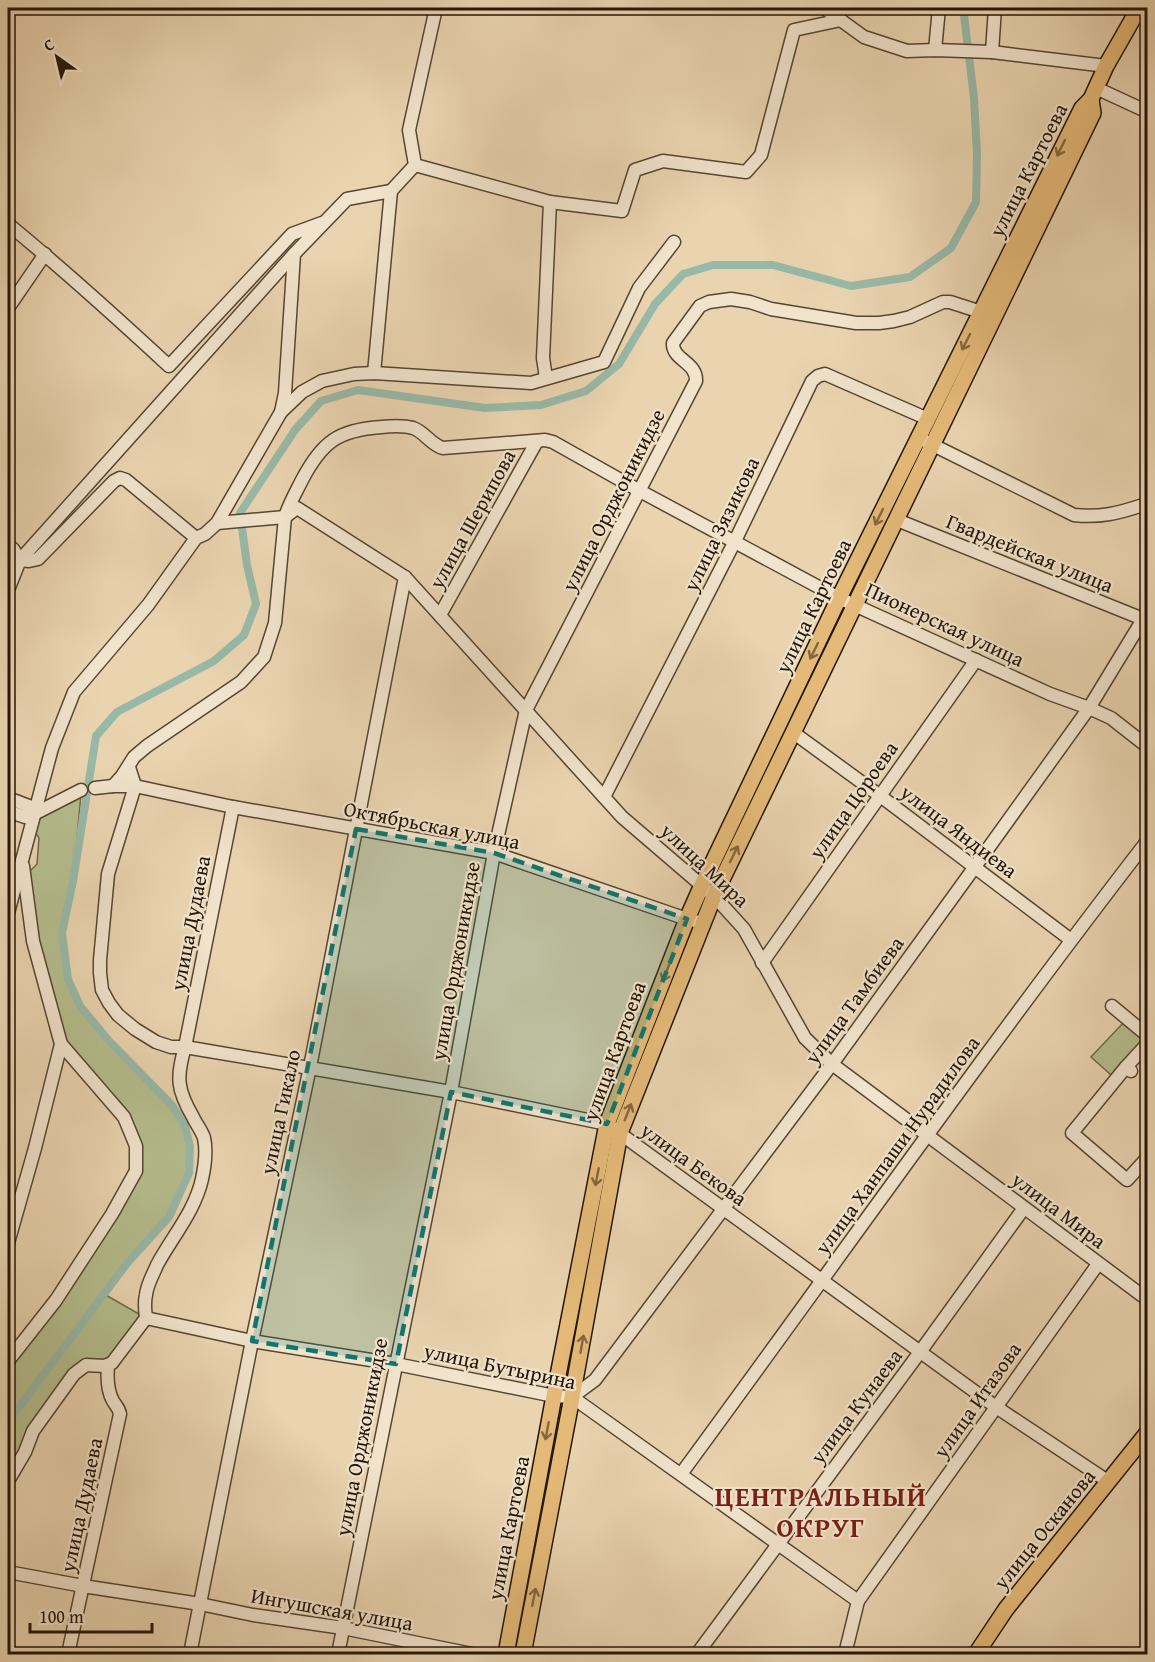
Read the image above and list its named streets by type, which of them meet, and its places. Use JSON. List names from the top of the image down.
{
  "streets": {
    "main road": ["улица Картоева", "улица Осканова"],
    "street": [
      "улица Орджоникидзе",
      "улица Шерипова",
      "улица Зязикова",
      "Гвардейская улица",
      "Пионерская улица",
      "улица Цороева",
      "Октябрьская улица",
      "улица Яндиева",
      "улица Мира",
      "улица Дудаева",
      "улица Тамбиева",
      "улица Гикало",
      "улица Ханпаши Нурадилова",
      "улица Бекова",
      "улица Бутырина",
      "улица Итазова",
      "улица Кунаева",
      "Ингушская улица"
    ]
  },
  "crossings": [
    ["улица Картоева", "улица Орджоникидзе"],
    ["улица Картоева", "улица Зязикова"],
    ["улица Картоева", "Гвардейская улица"],
    ["улица Картоева", "Пионерская улица"],
    ["улица Картоева", "Октябрьская улица"],
    ["улица Картоева", "улица Яндиева"],
    ["улица Картоева", "улица Мира"],
    ["улица Картоева", "улица Тамбиева"],
    ["улица Картоева", "улица Бекова"],
    ["улица Картоева", "улица Бутырина"],
    ["улица Орджоникидзе", "Пионерская улица"],
    ["улица Орджоникидзе", "Октябрьская улица"],
    ["улица Орджоникидзе", "улица Мира"],
    ["улица Орджоникидзе", "улица Бекова"],
    ["улица Орджоникидзе", "улица Бутырина"],
    ["улица Орджоникидзе", "Ингушская улица"],
    ["улица Шерипова", "Пионерская улица"],
    ["улица Шерипова", "улица Мира"],
    ["улица Зязикова", "Пионерская улица"],
    ["улица Зязикова", "улица Мира"],
    ["Гвардейская улица", "улица Тамбиева"],
    ["Пионерская улица", "улица Цороева"],
    ["Пионерская улица", "улица Мира"],
    ["Пионерская улица", "улица Тамбиева"],
    ["улица Цороева", "улица Яндиева"],
    ["улица Цороева", "улица Мира"],
    ["Октябрьская улица", "улица Дудаева"],
    ["Октябрьская улица", "улица Гикало"],
    ["Октябрьская улица", "улица Бекова"],
    ["улица Яндиева", "улица Тамбиева"],
    ["улица Яндиева", "улица Ханпаши Нурадилова"],
    ["улица Мира", "улица Тамбиева"],
    ["улица Мира", "улица Гикало"],
    ["улица Мира", "улица Ханпаши Нурадилова"],
    ["улица Мира", "улица Итазова"],
    ["улица Мира", "улица Кунаева"],
    ["улица Дудаева", "улица Бекова"],
    ["улица Дудаева", "улица Бутырина"],
    ["улица Дудаева", "Ингушская улица"],
    ["улица Тамбиева", "улица Бекова"],
    ["улица Тамбиева", "улица Бутырина"],
    ["улица Гикало", "улица Бекова"],
    ["улица Гикало", "улица Бутырина"],
    ["улица Гикало", "Ингушская улица"],
    ["улица Ханпаши Нурадилова", "улица Бекова"],
    ["улица Ханпаши Нурадилова", "улица Бутырина"],
    ["улица Бекова", "улица Итазова"],
    ["улица Бекова", "улица Кунаева"],
    ["улица Бекова", "улица Осканова"],
    ["улица Бутырина", "улица Итазова"],
    ["улица Бутырина", "улица Кунаева"]
  ],
  "districts": ["ЦЕНТРАЛЬНЫЙ ОКРУГ"],
  "scale_bar": "100 m",
  "north": "top left"
}
